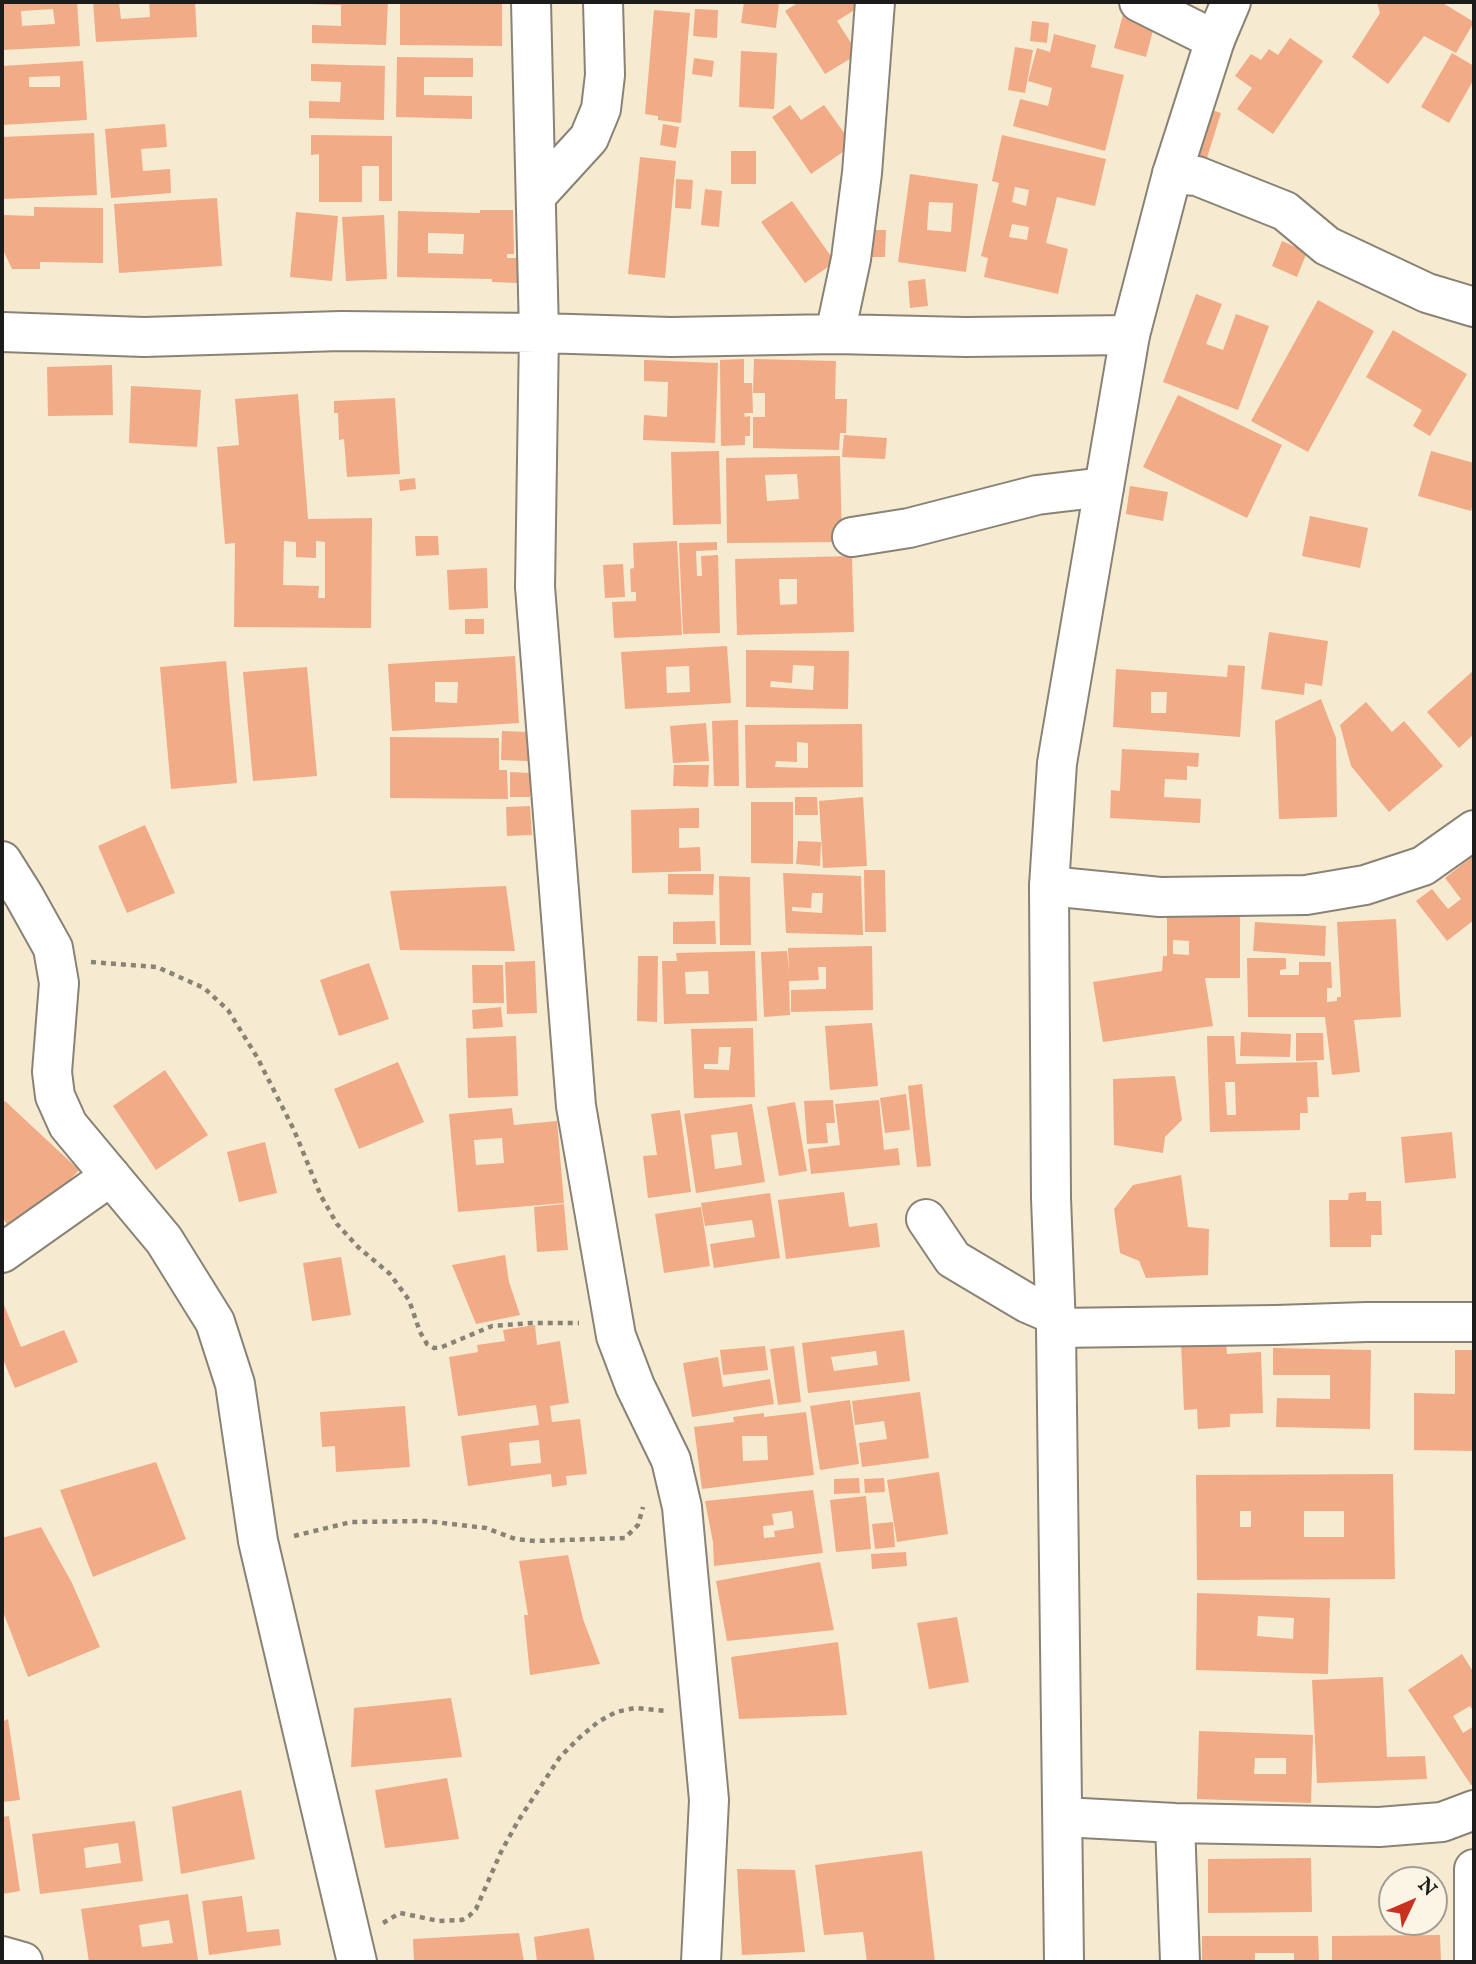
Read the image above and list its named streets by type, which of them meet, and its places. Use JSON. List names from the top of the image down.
{
  "north": "top right"
}
